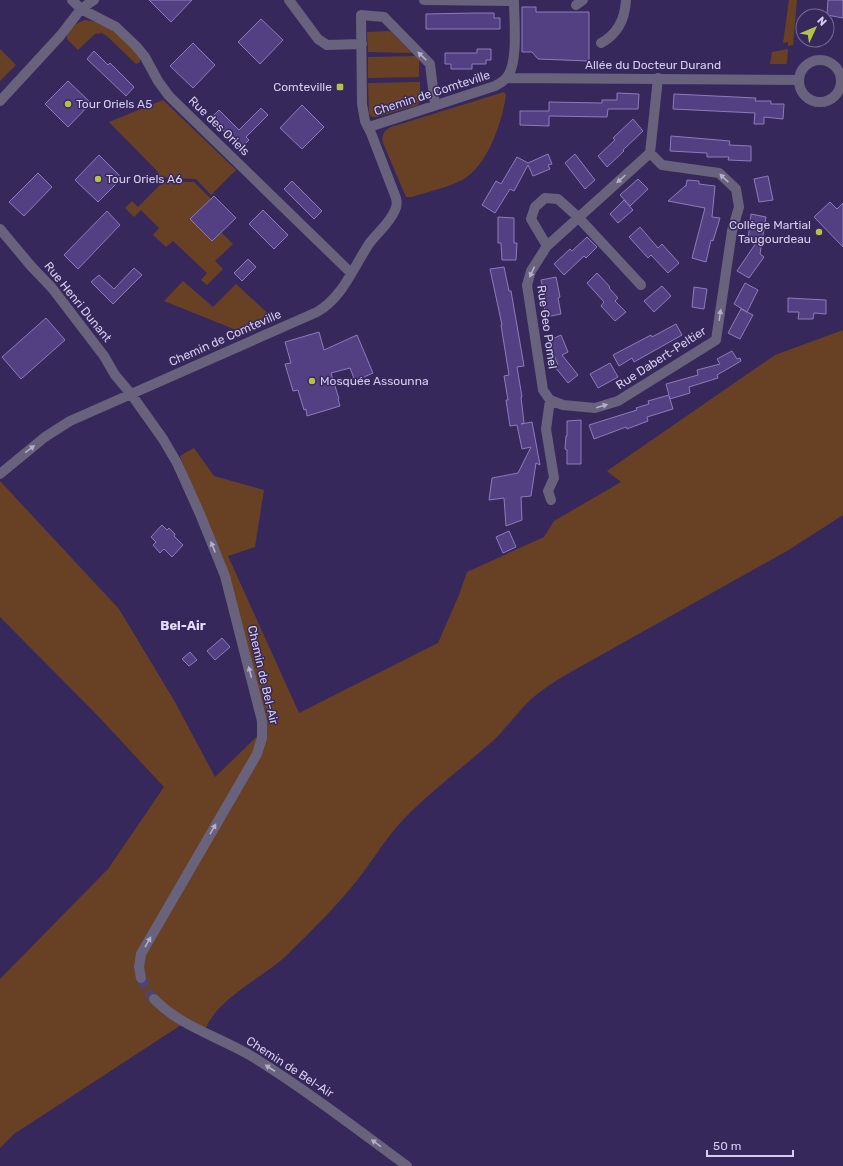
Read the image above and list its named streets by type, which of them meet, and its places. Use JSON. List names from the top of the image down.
{
  "streets": {
    "street": [
      "Allée du Docteur Durand",
      "Chemin de Comteville",
      "Rue des Oriels",
      "Rue Henri Dunant",
      "Rue Geo Pomel",
      "Rue Dabert-Peltier",
      "Chemin de Bel-Air"
    ]
  },
  "crossings": [
    ["Allée du Docteur Durand", "Chemin de Comteville"],
    ["Chemin de Comteville", "Rue des Oriels"],
    ["Chemin de Comteville", "Rue Henri Dunant"],
    ["Chemin de Comteville", "Chemin de Bel-Air"],
    ["Rue Henri Dunant", "Chemin de Bel-Air"],
    ["Rue Geo Pomel", "Rue Dabert-Peltier"]
  ],
  "one_way": ["Rue Geo Pomel", "Chemin de Bel-Air"],
  "districts": ["Bel-Air"],
  "places": {
    "transit": ["Comteville"],
    "other": [
      "Tour Oriels A5",
      "Tour Oriels A6",
      "Collège Martial Taugourdeau",
      "Mosquée Assounna"
    ]
  },
  "scale_bar": "50 m",
  "north": "top right"
}
